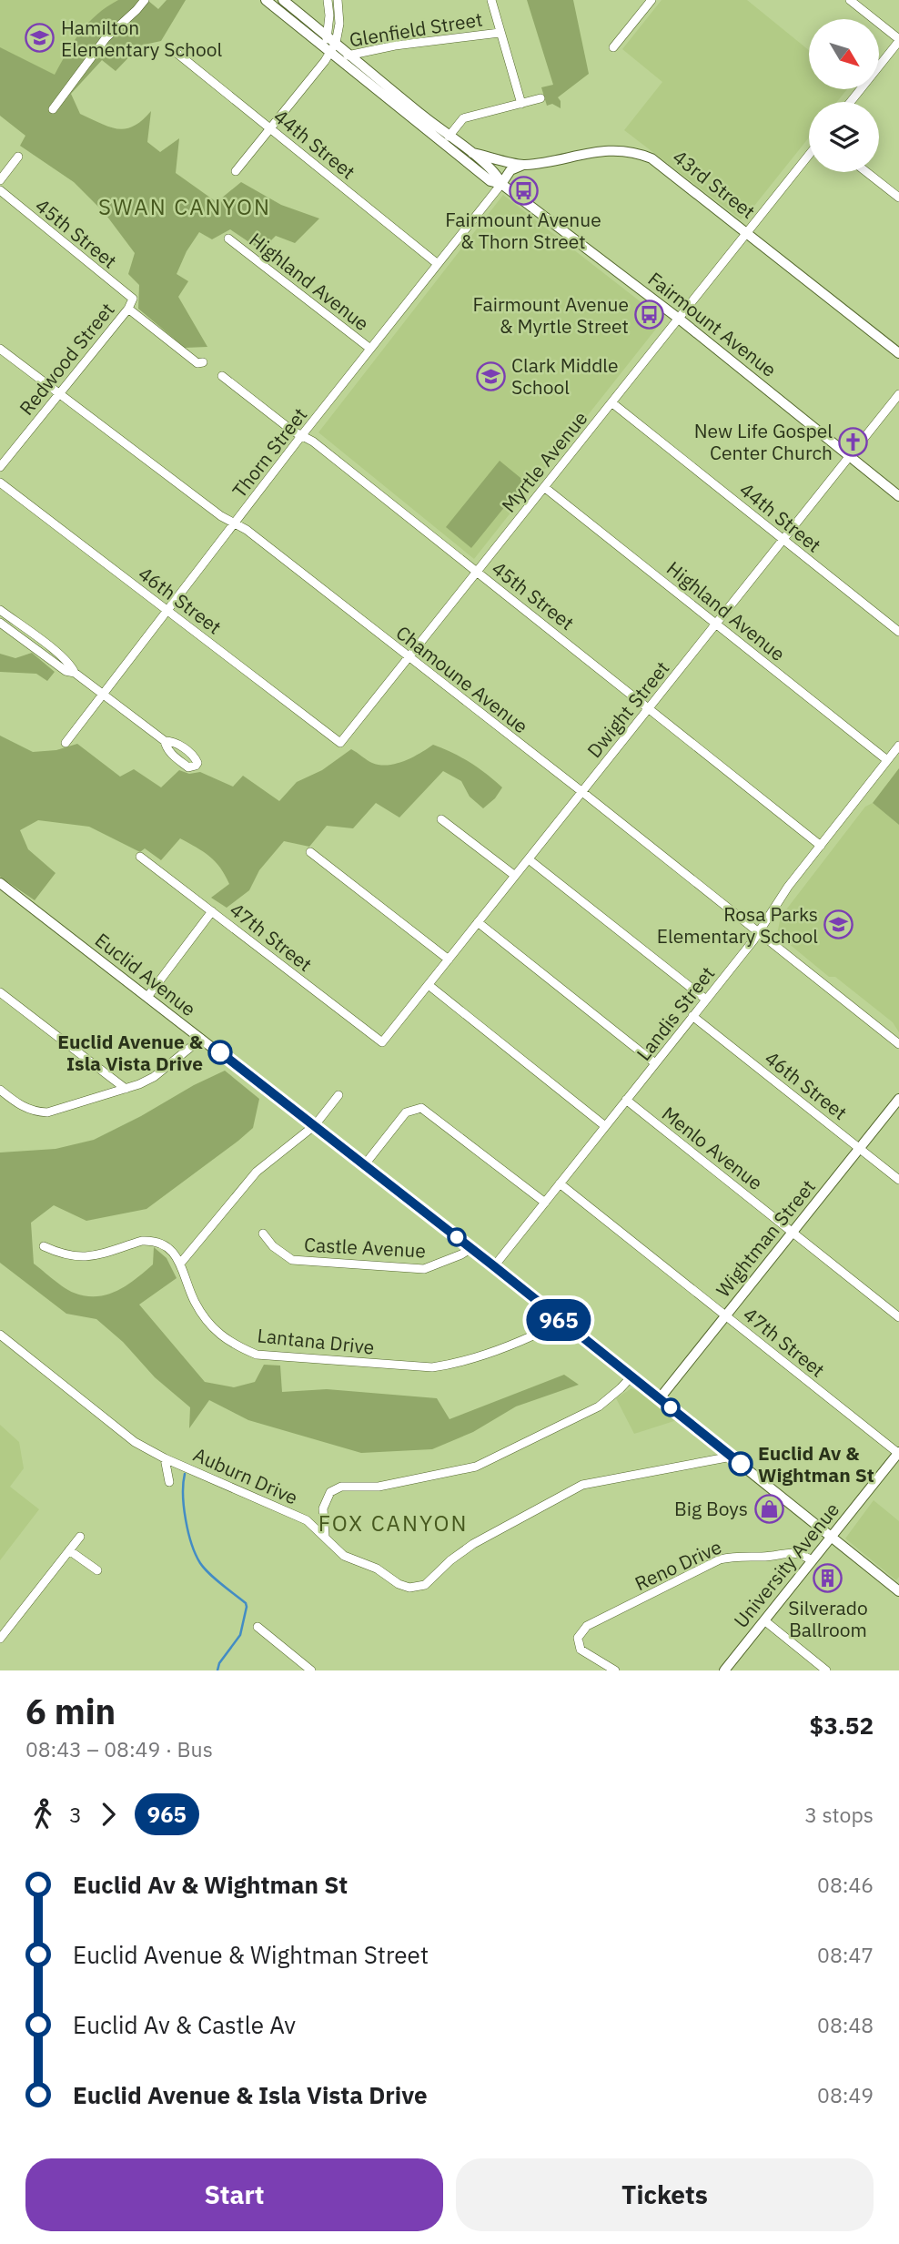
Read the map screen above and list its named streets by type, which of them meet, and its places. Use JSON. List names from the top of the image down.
{
  "streets": {
    "main road": [
      "43rd Street",
      "Fairmount Avenue",
      "Euclid Avenue",
      "Wightman Street",
      "University Avenue"
    ],
    "street": [
      "Glenfield Street",
      "44th Street",
      "45th Street",
      "Highland Avenue",
      "Redwood Street",
      "Thorn Street",
      "Myrtle Avenue",
      "46th Street",
      "Chamoune Avenue",
      "Dwight Street",
      "47th Street",
      "Landis Street",
      "Menlo Avenue",
      "Castle Avenue",
      "Lantana Drive",
      "Auburn Drive",
      "Reno Drive"
    ]
  },
  "crossings": [
    ["Glenfield Street", "Fairmount Avenue"],
    ["44th Street", "Thorn Street"],
    ["44th Street", "Myrtle Avenue"],
    ["44th Street", "Dwight Street"],
    ["43rd Street", "Fairmount Avenue"],
    ["43rd Street", "Myrtle Avenue"],
    ["45th Street", "Redwood Street"],
    ["45th Street", "Thorn Street"],
    ["45th Street", "Myrtle Avenue"],
    ["45th Street", "Dwight Street"],
    ["45th Street", "Landis Street"],
    ["Highland Avenue", "Thorn Street"],
    ["Highland Avenue", "Myrtle Avenue"],
    ["Highland Avenue", "Dwight Street"],
    ["Highland Avenue", "Landis Street"],
    ["Fairmount Avenue", "Thorn Street"],
    ["Fairmount Avenue", "Myrtle Avenue"],
    ["Fairmount Avenue", "Dwight Street"],
    ["Redwood Street", "Chamoune Avenue"],
    ["Thorn Street", "46th Street"],
    ["Thorn Street", "Chamoune Avenue"],
    ["Myrtle Avenue", "46th Street"],
    ["Myrtle Avenue", "Chamoune Avenue"],
    ["46th Street", "Landis Street"],
    ["46th Street", "Wightman Street"],
    ["Chamoune Avenue", "Dwight Street"],
    ["Chamoune Avenue", "Landis Street"],
    ["Dwight Street", "47th Street"],
    ["47th Street", "Landis Street"],
    ["47th Street", "Wightman Street"],
    ["47th Street", "University Avenue"],
    ["Euclid Avenue", "Landis Street"],
    ["Euclid Avenue", "Wightman Street"],
    ["Euclid Avenue", "Castle Avenue"],
    ["Euclid Avenue", "Lantana Drive"],
    ["Euclid Avenue", "Auburn Drive"],
    ["Euclid Avenue", "University Avenue"],
    ["Landis Street", "Menlo Avenue"],
    ["Menlo Avenue", "Wightman Street"],
    ["Reno Drive", "University Avenue"]
  ],
  "districts": ["SWAN CANYON", "FOX CANYON"],
  "places": {
    "school or university": ["Hamilton Elementary School", "Clark Middle School", "Rosa Parks Elementary School"],
    "bus stop": ["Fairmount Avenue & Thorn Street", "Fairmount Avenue & Myrtle Street"],
    "church": ["New Life Gospel Center Church"],
    "other": ["Euclid Avenue & Isla Vista Drive", "Euclid Av & Wightman St"],
    "shop": ["Big Boys"],
    "building": ["Silverado Ballroom"]
  },
  "lines": ["bus line 965"],
  "north": "bottom right",
  "page": {
    "on_map": "965",
    "heading": ["6 min", "08:43 – 08:49 · Bus", "$3.52"],
    "legs": ["3", "965", "3 stops"],
    "list": [
      {
        "name": "Euclid Av & Wightman St",
        "value": "08:46"
      },
      {
        "name": "Euclid Avenue & Wightman Street",
        "value": "08:47"
      },
      {
        "name": "Euclid Av & Castle Av",
        "value": "08:48"
      },
      {
        "name": "Euclid Avenue & Isla Vista Drive",
        "value": "08:49"
      }
    ],
    "buttons": ["Start", "Tickets"]
  }
}
